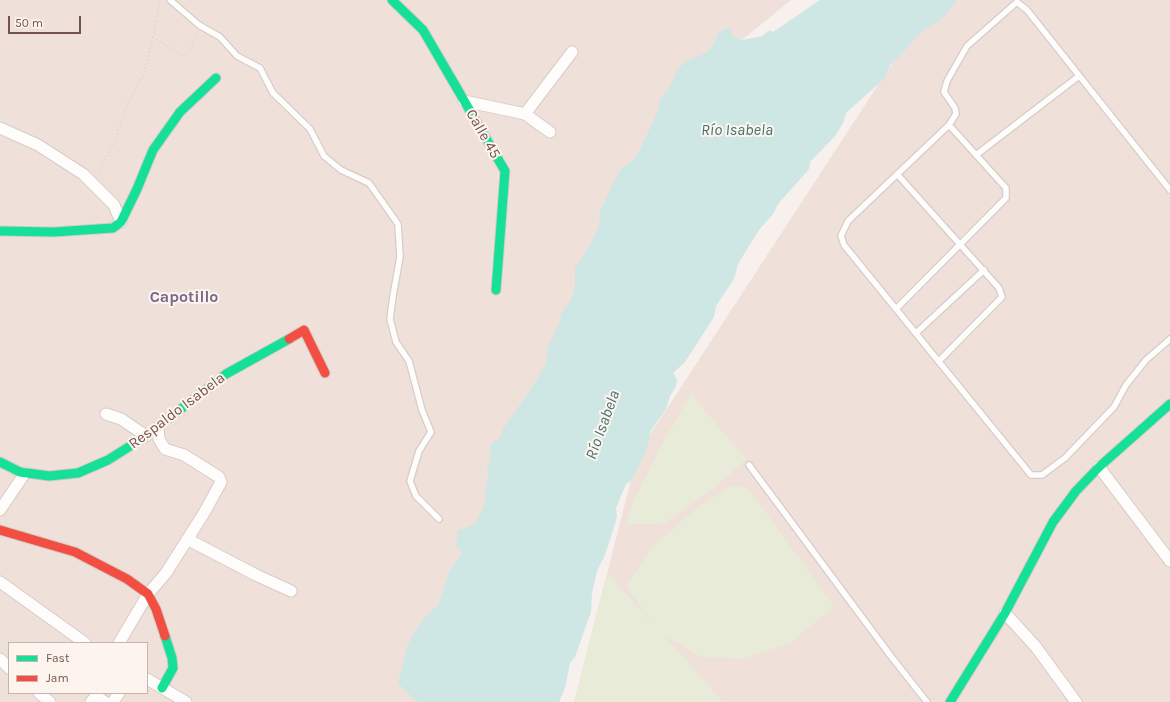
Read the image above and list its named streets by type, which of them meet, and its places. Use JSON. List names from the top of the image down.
{
  "streets": {
    "street": ["Calle 45", "Respaldo Isabela"]
  },
  "districts": ["Capotillo"],
  "water": ["Río Isabela"],
  "legend": ["Fast", "Jam"],
  "scale_bar": "50 m"
}
